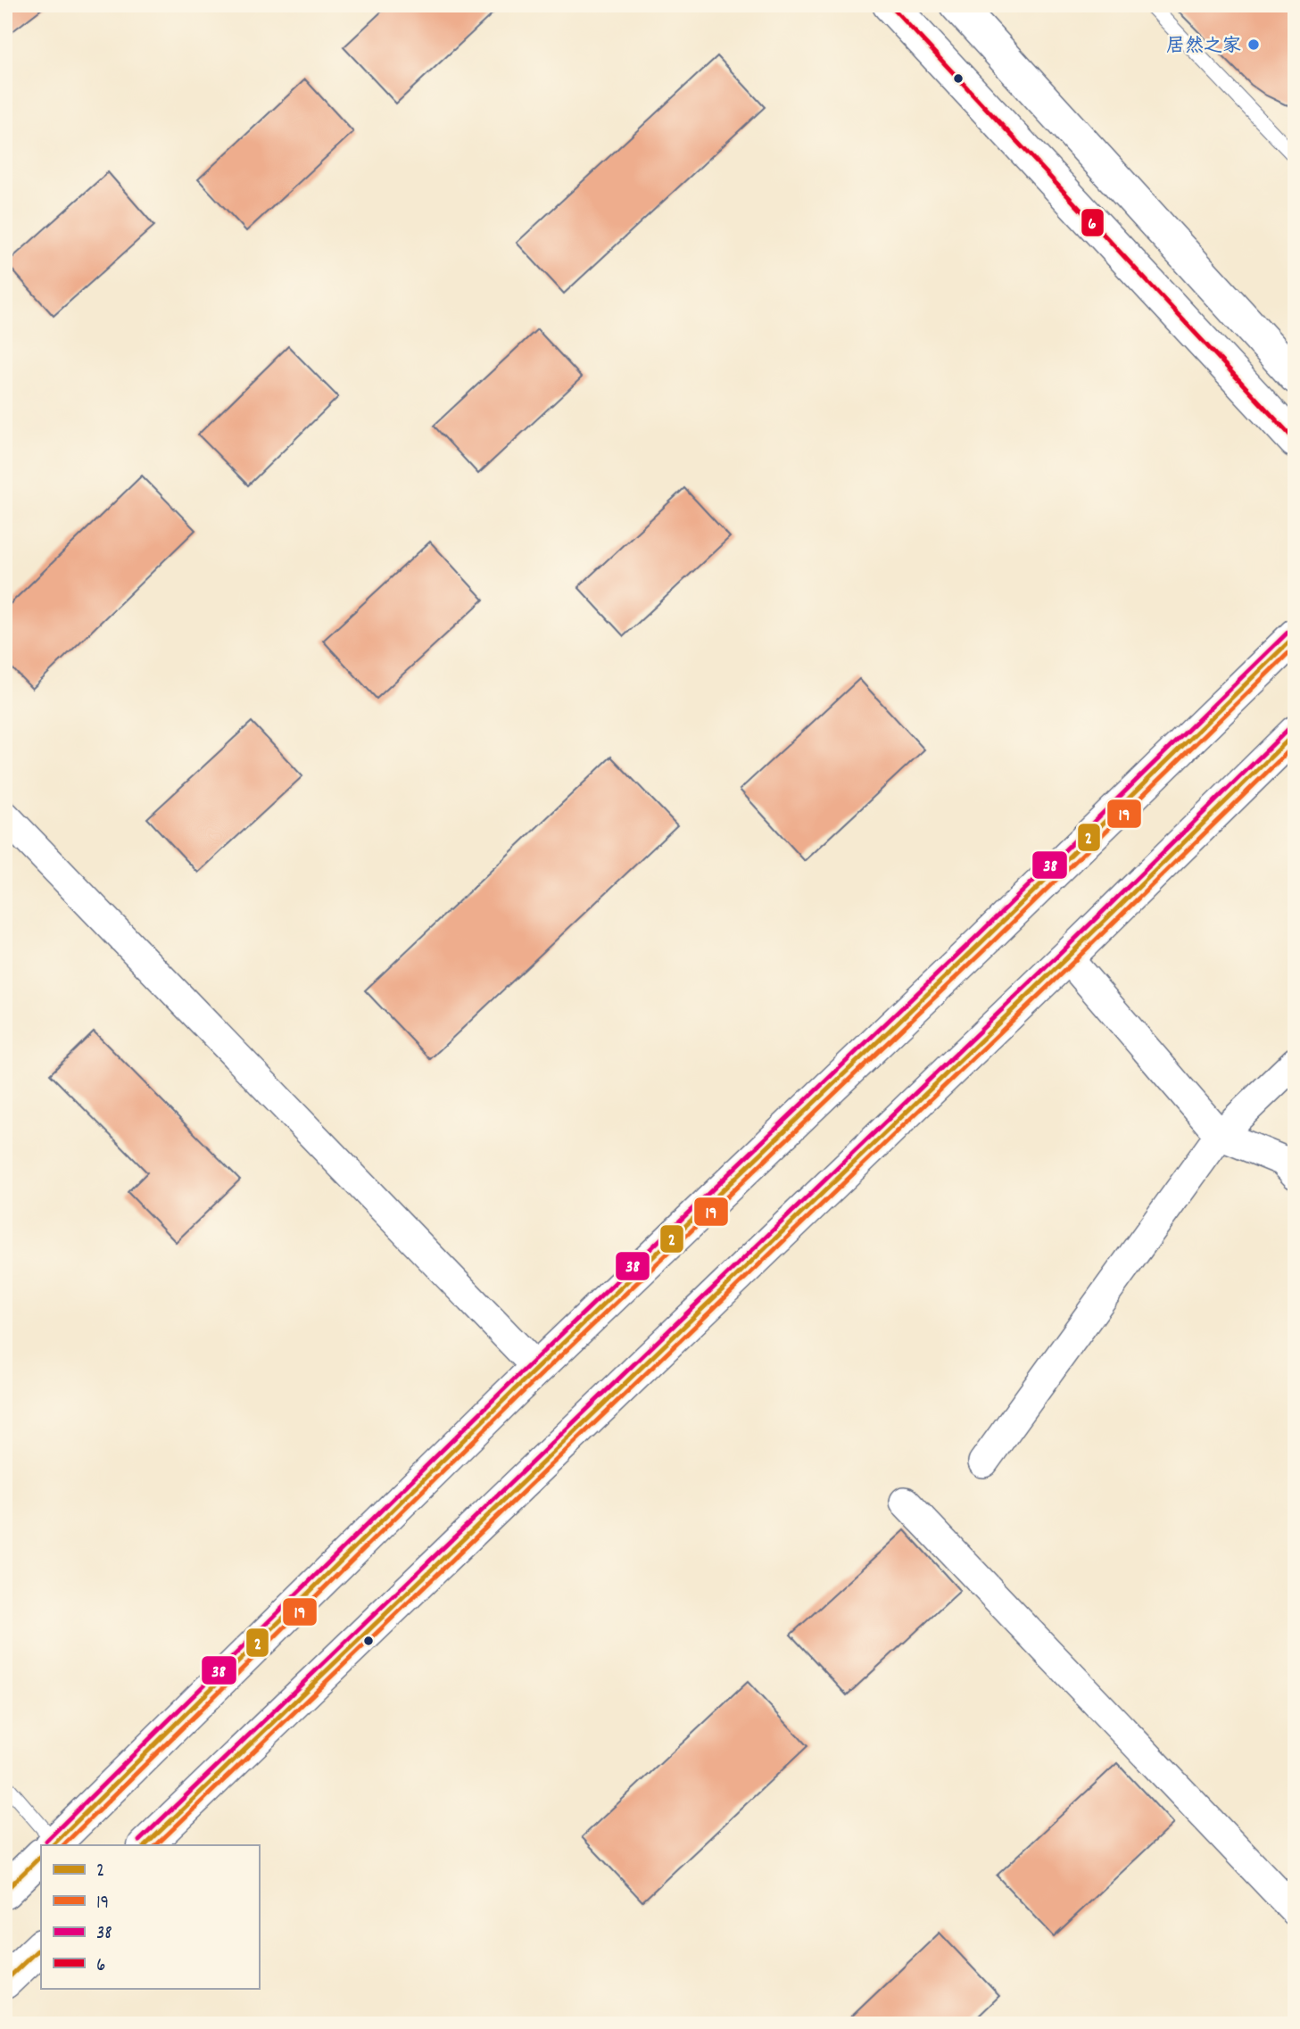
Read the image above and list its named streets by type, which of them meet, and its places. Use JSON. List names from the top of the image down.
{
  "places": ["居然之家"],
  "lines": [
    "transit line 6",
    "transit line 38",
    "transit line 2",
    "transit line 19"
  ],
  "legend": [
    "2",
    "19",
    "38",
    "6"
  ]
}
